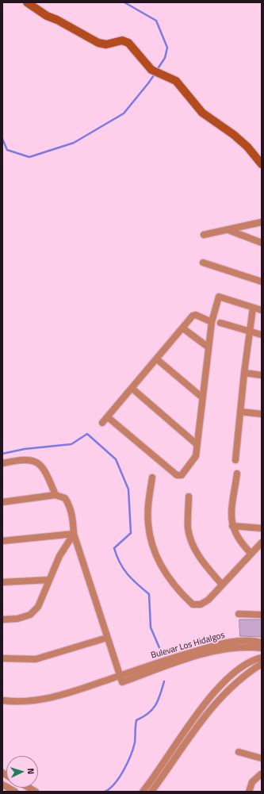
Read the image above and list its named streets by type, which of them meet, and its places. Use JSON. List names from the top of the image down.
{
  "streets": {
    "street": ["Bulevar Los Hidalgos"]
  },
  "north": "right"
}
